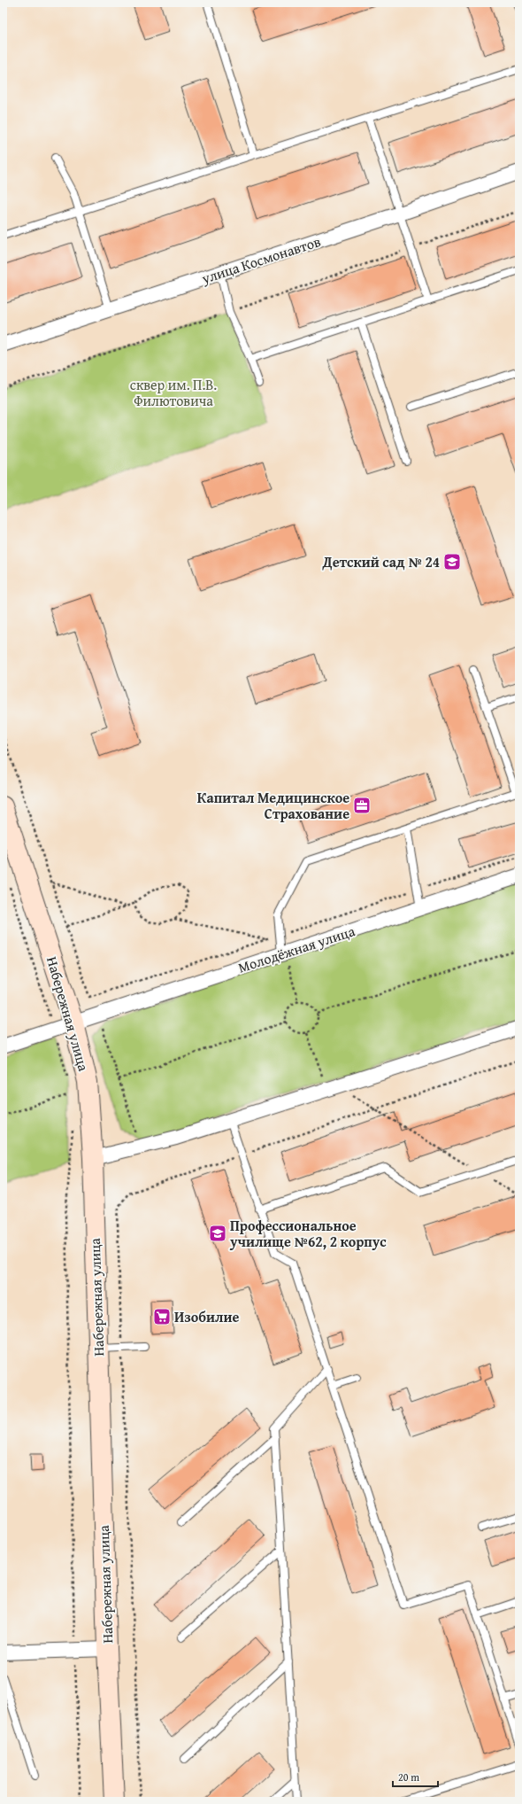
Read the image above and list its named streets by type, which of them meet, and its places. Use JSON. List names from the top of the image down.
{
  "streets": {
    "street": ["улица Космонавтов", "Молодёжная улица", "Набережная улица"]
  },
  "crossings": [
    ["Молодёжная улица", "Набережная улица"]
  ],
  "parks": ["сквер им. П.В. Филютовича"],
  "places": {
    "school or university": ["Детский сад № 24", "Профессиональное училище №62, 2 корпус"],
    "office": ["Капитал Медицинское Страхование"],
    "supermarket": ["Изобилие"]
  },
  "scale_bar": "20 m"
}
